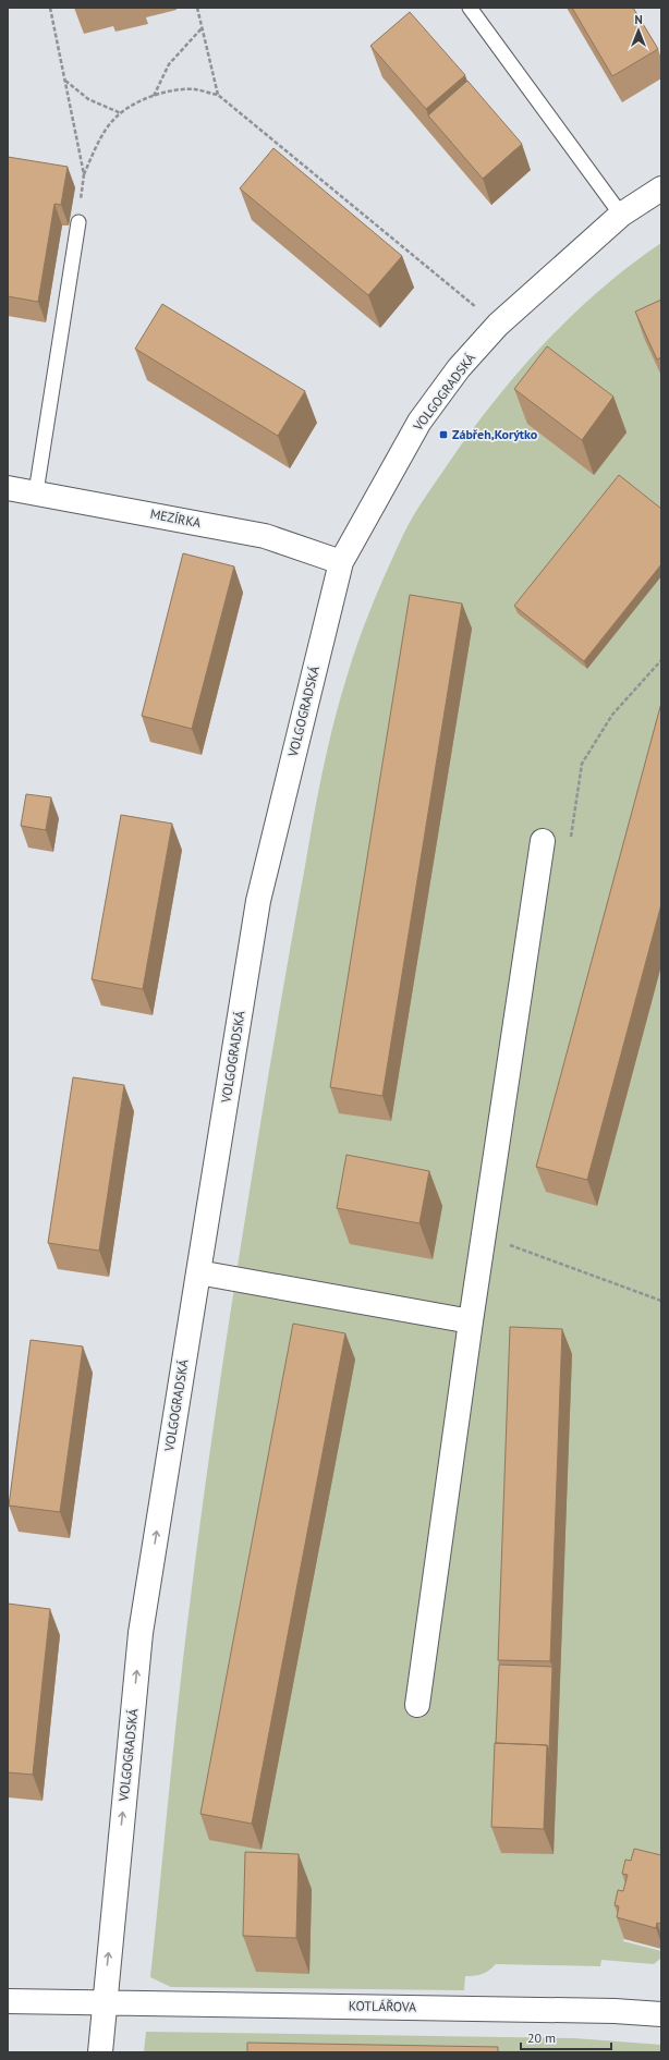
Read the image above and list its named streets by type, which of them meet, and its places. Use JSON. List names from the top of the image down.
{
  "streets": {
    "street": ["VOLGOGRADSKÁ", "MEZÍRKA", "KOTLÁŘOVA"]
  },
  "crossings": [
    ["VOLGOGRADSKÁ", "MEZÍRKA"],
    ["VOLGOGRADSKÁ", "KOTLÁŘOVA"]
  ],
  "one_way": ["VOLGOGRADSKÁ"],
  "places": {
    "transit": ["Zábřeh,Korýtko"]
  },
  "scale_bar": "20 m",
  "north": "top"
}
